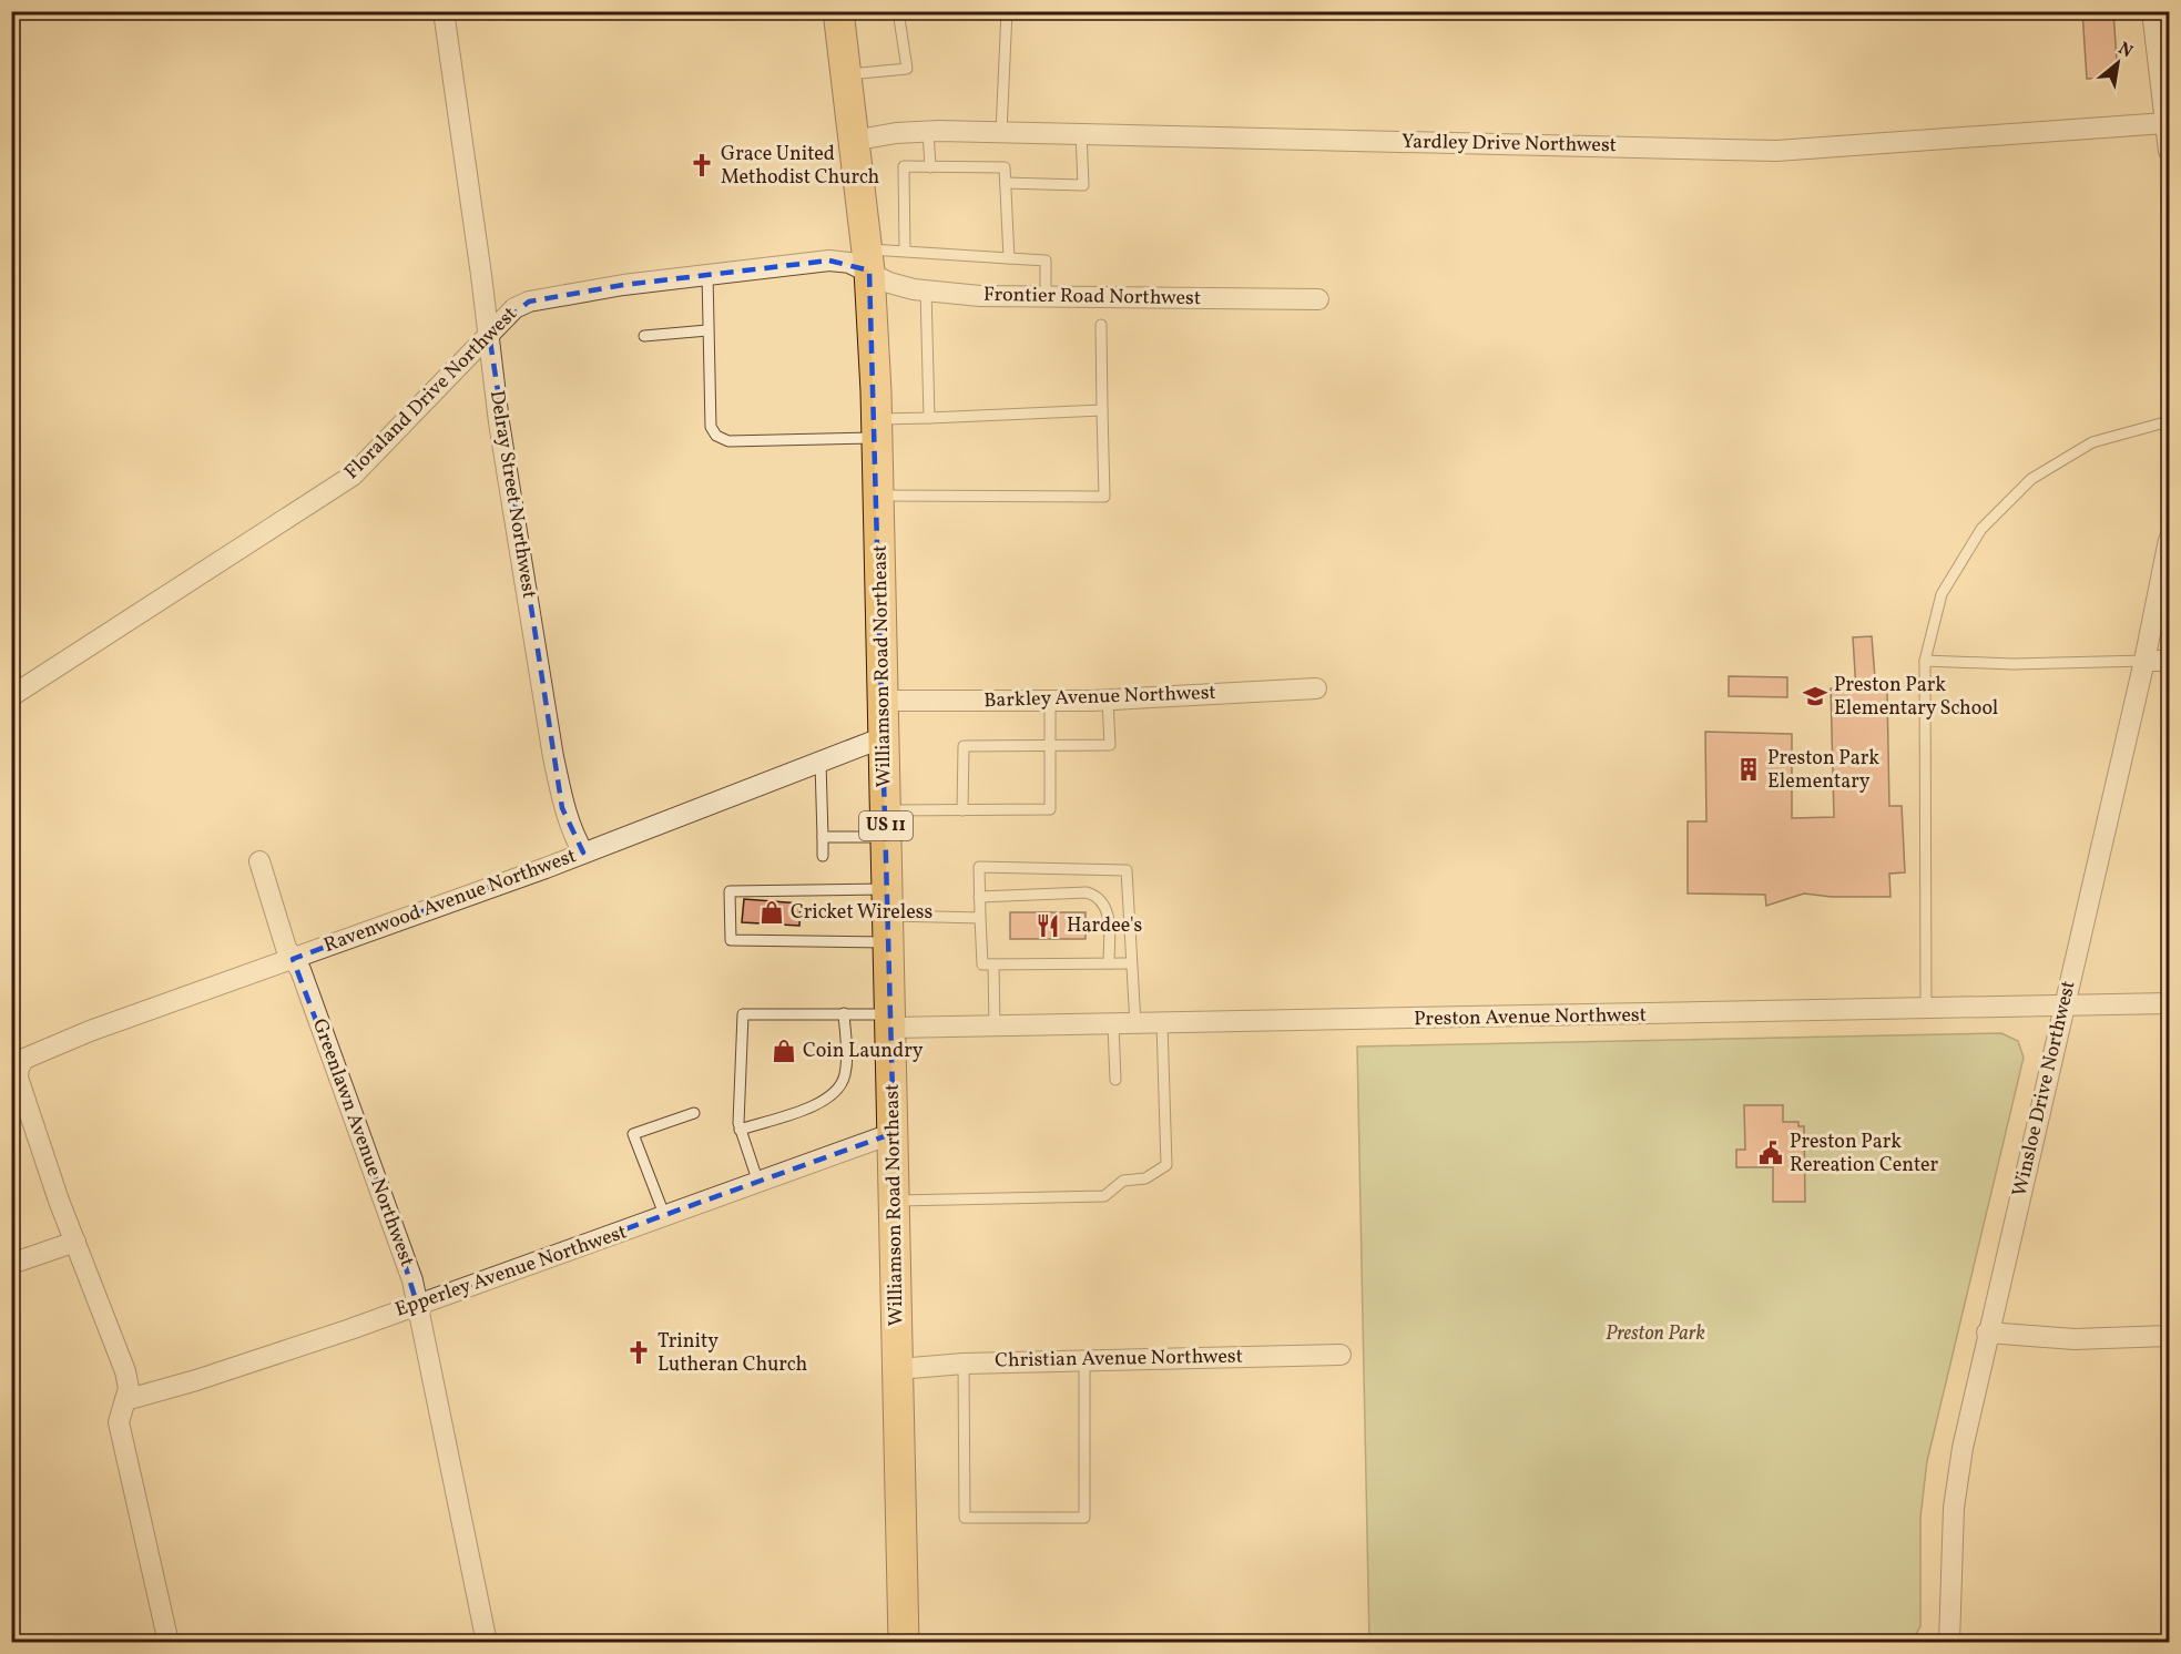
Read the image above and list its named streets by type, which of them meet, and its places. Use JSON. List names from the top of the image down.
{
  "streets": {
    "main road": ["Williamson Road Northeast", "US 11"],
    "street": [
      "Yardley Drive Northwest",
      "Frontier Road Northwest",
      "Floraland Drive Northwest",
      "Delray Street Northwest",
      "Barkley Avenue Northwest",
      "Ravenwood Avenue Northwest",
      "Preston Avenue Northwest",
      "Winsloe Drive Northwest",
      "Greenlawn Avenue Northwest",
      "Epperley Avenue Northwest",
      "Christian Avenue Northwest"
    ]
  },
  "crossings": [
    ["Yardley Drive Northwest", "Williamson Road Northeast"],
    ["Frontier Road Northwest", "Floraland Drive Northwest"],
    ["Frontier Road Northwest", "Williamson Road Northeast"],
    ["Floraland Drive Northwest", "Delray Street Northwest"],
    ["Floraland Drive Northwest", "Williamson Road Northeast"],
    ["Delray Street Northwest", "Ravenwood Avenue Northwest"],
    ["Williamson Road Northeast", "Barkley Avenue Northwest"],
    ["Williamson Road Northeast", "Ravenwood Avenue Northwest"],
    ["Williamson Road Northeast", "Preston Avenue Northwest"],
    ["Williamson Road Northeast", "Epperley Avenue Northwest"],
    ["Williamson Road Northeast", "Christian Avenue Northwest"],
    ["Ravenwood Avenue Northwest", "Greenlawn Avenue Northwest"],
    ["Preston Avenue Northwest", "Winsloe Drive Northwest"],
    ["Greenlawn Avenue Northwest", "Epperley Avenue Northwest"]
  ],
  "parks": ["Preston Park"],
  "places": {
    "church": ["Grace United Methodist Church", "Trinity Lutheran Church"],
    "school or university": ["Preston Park Elementary School"],
    "building": ["Preston Park Elementary"],
    "shop": ["Cricket Wireless", "Coin Laundry"],
    "restaurant": ["Hardee's"],
    "public building": ["Preston Park Rereation Center"]
  },
  "north": "top right"
}
